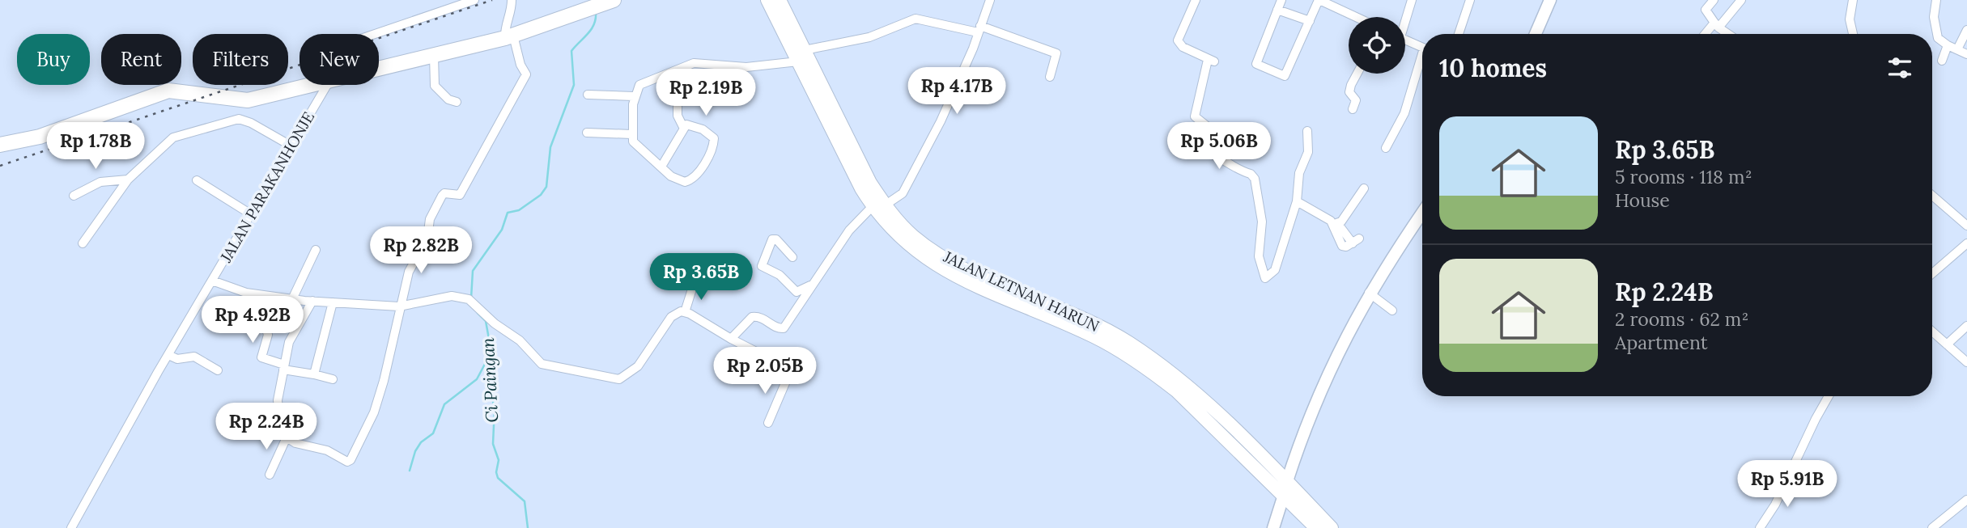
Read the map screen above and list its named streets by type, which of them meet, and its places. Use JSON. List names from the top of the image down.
{
  "streets": {
    "main road": ["JALAN LETNAN HARUN"],
    "street": ["JALAN PARAKANHONJE"]
  },
  "water": ["Ci Paingan"],
  "page": {
    "chip": [
      "Buy",
      "Rent",
      "Filters",
      "New"
    ],
    "heading": "10 homes",
    "price": [
      "Rp 4.17B",
      "Rp 2.19B",
      "Rp 1.78B",
      "Rp 5.06B",
      "Rp 2.82B",
      "Rp 3.65B",
      "Rp 4.92B",
      "Rp 2.05B",
      "Rp 2.24B",
      "Rp 5.91B"
    ],
    "list": [
      {
        "name": "Rp 3.65B",
        "note": "5 rooms · 118 m² · House"
      },
      {
        "name": "Rp 2.24B",
        "note": "2 rooms · 62 m² · Apartment"
      }
    ]
  }
}
